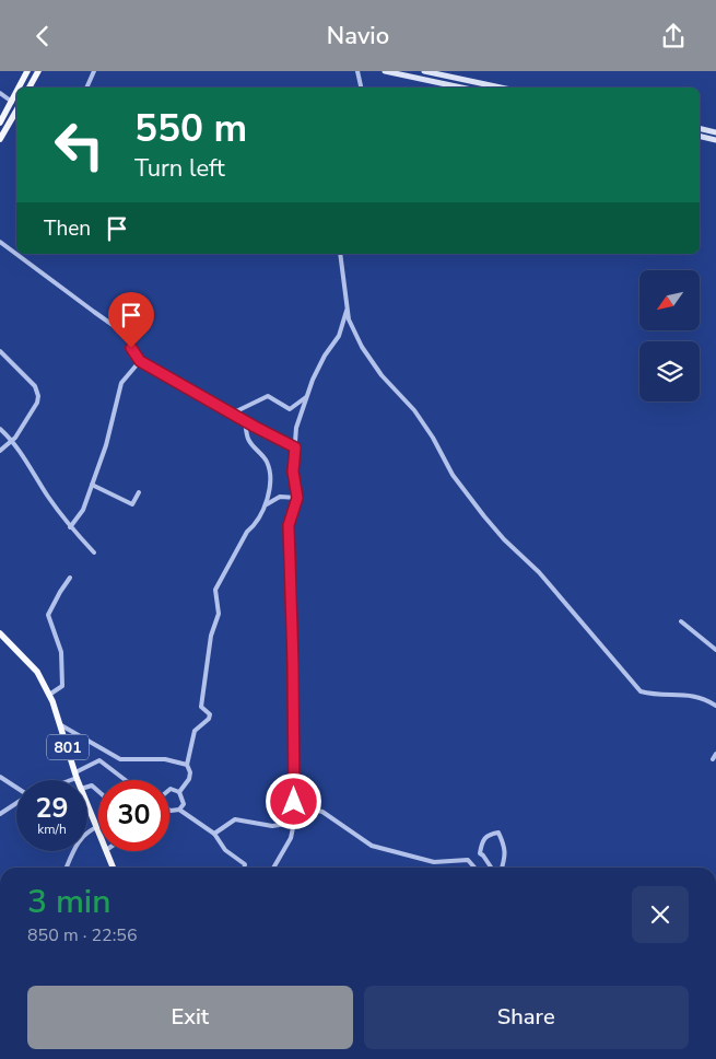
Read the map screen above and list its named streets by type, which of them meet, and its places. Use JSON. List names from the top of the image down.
{
  "streets": {
    "main road": ["801"]
  },
  "north": "bottom left",
  "page": {
    "header": "Navio",
    "turn": ["550 m", "Turn left"],
    "then": "Then",
    "speed": "29 km/h",
    "limit": "30",
    "heading": ["3 min", "850 m · 22:56"],
    "buttons": ["Exit", "Share"]
  }
}
